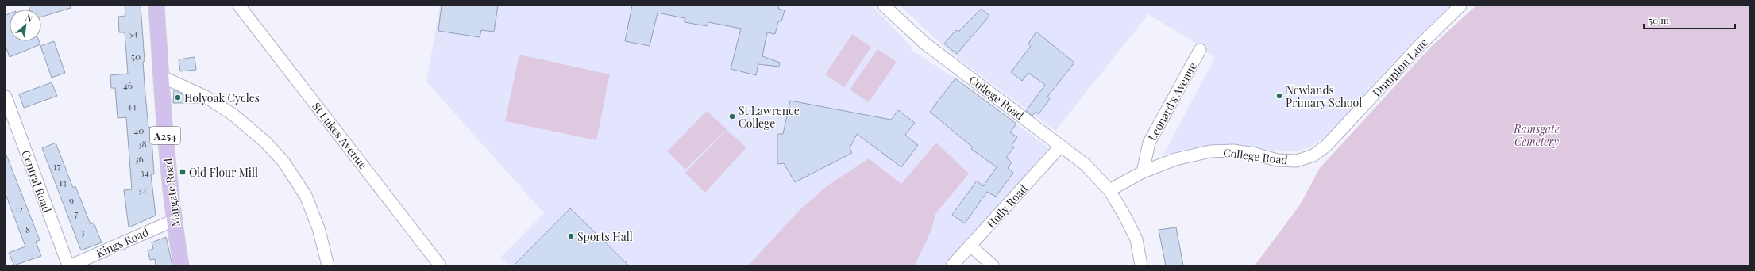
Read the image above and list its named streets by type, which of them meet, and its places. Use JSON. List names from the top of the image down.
{
  "streets": {
    "main road": ["A254", "Margate Road"],
    "street": [
      "Dumpton Lane",
      "College Road",
      "Leonard's Avenue",
      "St Lukes Avenue",
      "Central Road",
      "Holly Road",
      "Kings Road"
    ]
  },
  "crossings": [
    ["Dumpton Lane", "College Road"],
    ["College Road", "Leonard's Avenue"],
    ["College Road", "Holly Road"],
    ["Margate Road", "Kings Road"]
  ],
  "parks": ["Ramsgate Cemetery"],
  "places": {
    "other": [
      "Newlands Primary School",
      "Holyoak Cycles",
      "St Lawrence College",
      "Sports Hall"
    ],
    "transit": ["Old Flour Mill"]
  },
  "house_numbers": [
    "54",
    "50",
    "46",
    "44",
    "40",
    "38",
    "36",
    "17",
    "34",
    "13",
    "32",
    "9",
    "12",
    "7",
    "8",
    "3"
  ],
  "scale_bar": "50 m",
  "north": "top right"
}
